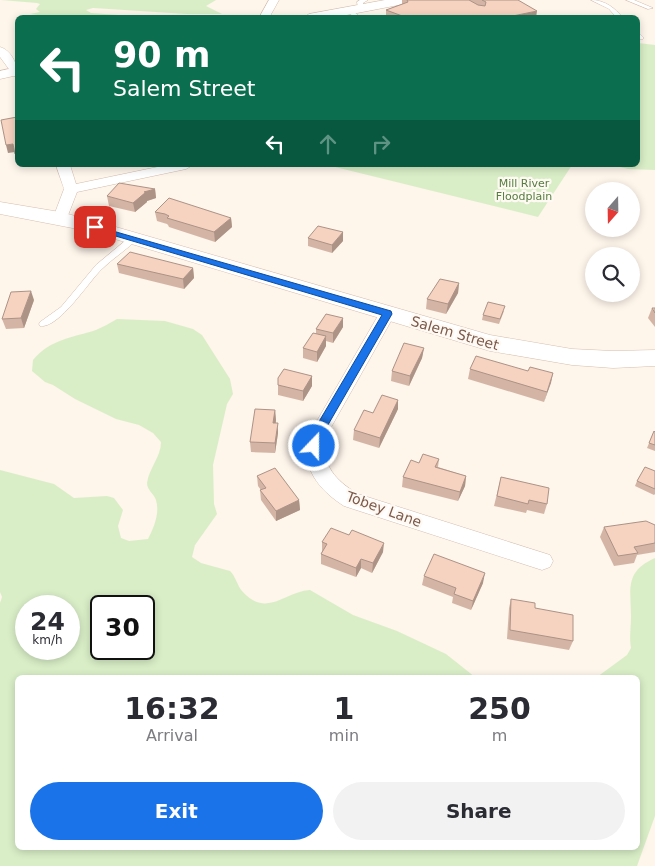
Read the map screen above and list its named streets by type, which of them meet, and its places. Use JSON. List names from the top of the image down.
{
  "streets": {
    "main road": ["Salem Street"],
    "street": ["Tobey Lane"]
  },
  "crossings": [
    ["Salem Street", "Tobey Lane"]
  ],
  "parks": ["Mill River Floodplain"],
  "north": "bottom",
  "page": {
    "turn": ["90 m", "Salem Street"],
    "speed": "24 km/h",
    "limit": "30",
    "eta": [
      "16:32",
      "Arrival",
      "1",
      "min",
      "250",
      "m"
    ],
    "buttons": ["Exit", "Share"]
  }
}
